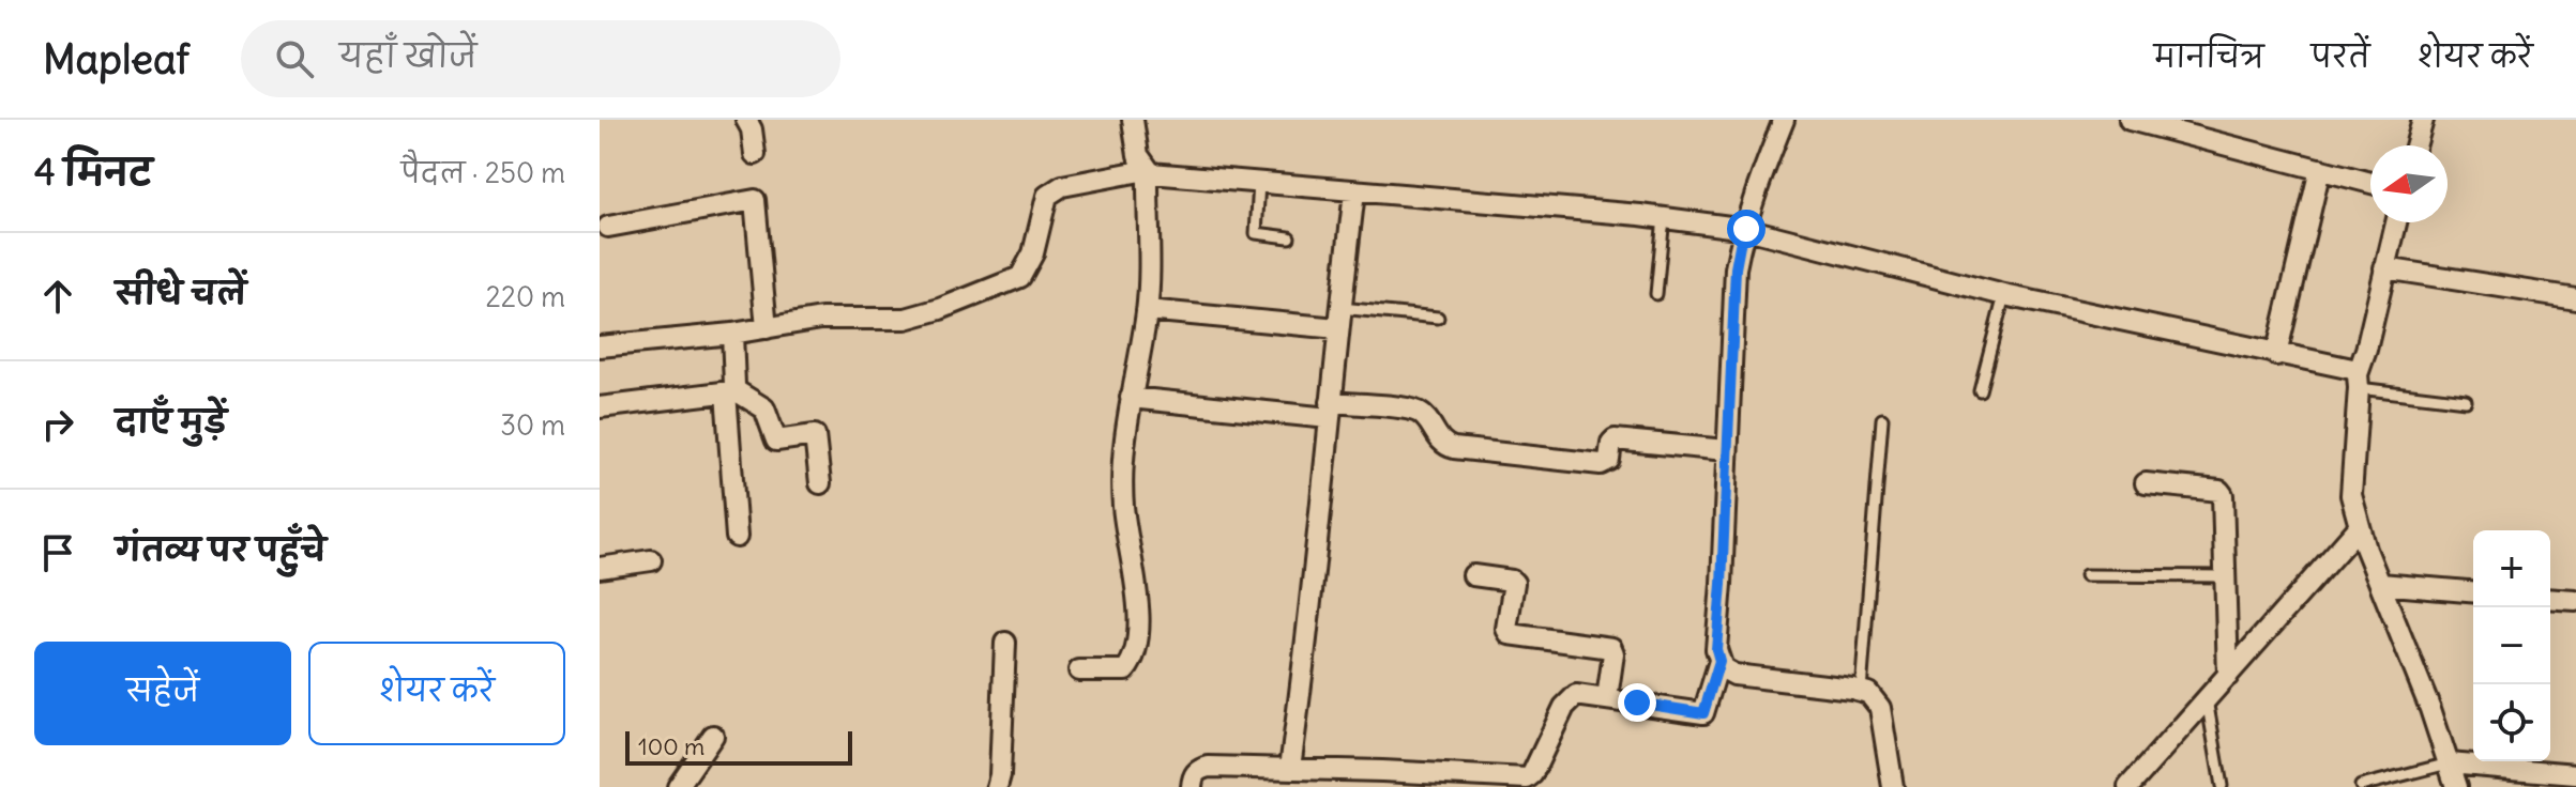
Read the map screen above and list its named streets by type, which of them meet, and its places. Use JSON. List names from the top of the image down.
{
  "scale_bar": "100 m",
  "north": "left",
  "page": {
    "header": "Mapleaf",
    "search": "यहाँ खोजें",
    "nav": ["मानचित्र", "परतें", "शेयर करें"],
    "heading": ["4 मिनट", "पैदल · 250 m"],
    "list": [
      ["सीधे चलें", "220 m"],
      ["दाएँ मुड़ें", "30 m"],
      "गंतव्य पर पहुँचे"
    ],
    "map_buttons": ["+", "−"],
    "buttons": ["सहेजें", "शेयर करें"],
    "scale": "100 m"
  }
}
